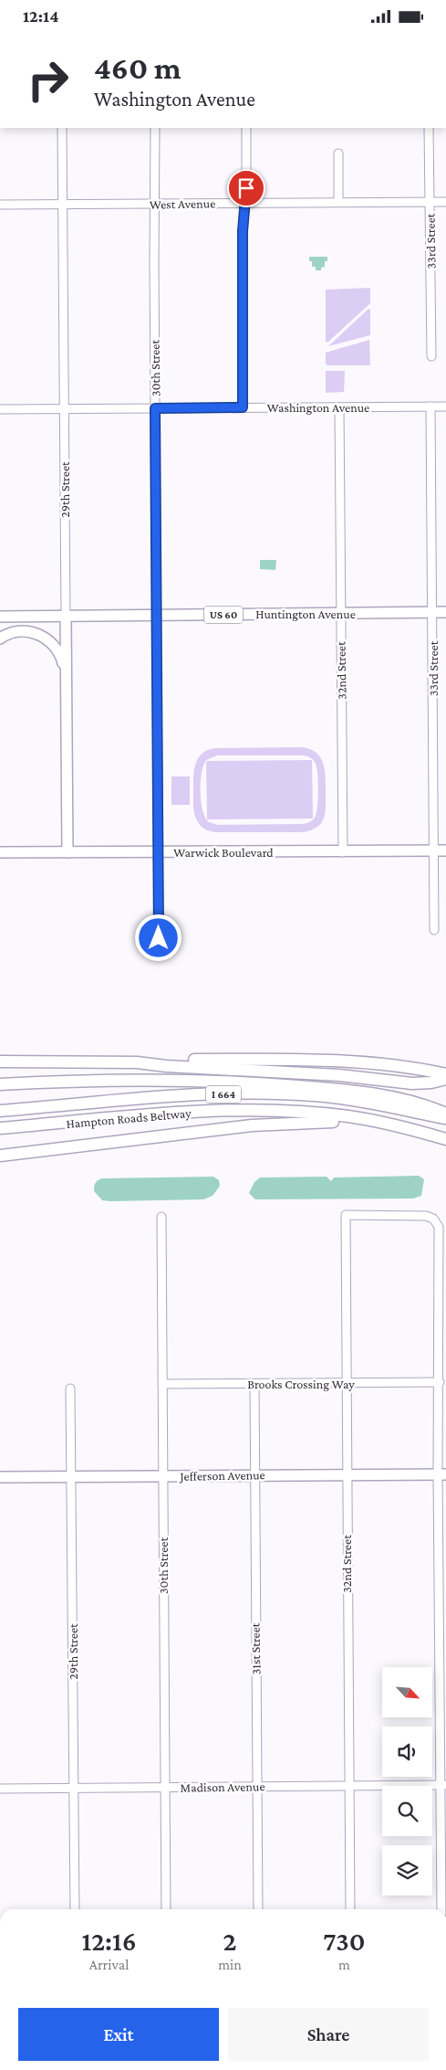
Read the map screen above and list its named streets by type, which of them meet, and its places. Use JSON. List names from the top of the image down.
{
  "streets": {
    "highway": ["I 664", "Hampton Roads Beltway"],
    "main road": [
      "29th Street",
      "Huntington Avenue",
      "US 60",
      "Warwick Boulevard",
      "Jefferson Avenue"
    ],
    "street": [
      "West Avenue",
      "33rd Street",
      "30th Street",
      "Washington Avenue",
      "32nd Street",
      "Brooks Crossing Way",
      "31st Street",
      "Madison Avenue"
    ]
  },
  "crossings": [
    ["West Avenue", "33rd Street"],
    ["West Avenue", "30th Street"],
    ["West Avenue", "29th Street"],
    ["33rd Street", "Washington Avenue"],
    ["33rd Street", "Huntington Avenue"],
    ["33rd Street", "Warwick Boulevard"],
    ["30th Street", "Washington Avenue"],
    ["30th Street", "Huntington Avenue"],
    ["30th Street", "Warwick Boulevard"],
    ["30th Street", "Brooks Crossing Way"],
    ["30th Street", "Jefferson Avenue"],
    ["30th Street", "Madison Avenue"],
    ["Washington Avenue", "29th Street"],
    ["Washington Avenue", "32nd Street"],
    ["29th Street", "Huntington Avenue"],
    ["29th Street", "Warwick Boulevard"],
    ["29th Street", "Jefferson Avenue"],
    ["29th Street", "Madison Avenue"],
    ["Huntington Avenue", "32nd Street"],
    ["32nd Street", "Warwick Boulevard"],
    ["32nd Street", "Brooks Crossing Way"],
    ["32nd Street", "Jefferson Avenue"],
    ["32nd Street", "Madison Avenue"],
    ["Brooks Crossing Way", "31st Street"],
    ["Jefferson Avenue", "31st Street"],
    ["31st Street", "Madison Avenue"]
  ],
  "north": "bottom right",
  "page": {
    "status": "12:14",
    "turn": ["460 m", "Washington Avenue"],
    "eta": [
      "12:16",
      "Arrival",
      "2",
      "min",
      "730",
      "m"
    ],
    "buttons": ["Exit", "Share"]
  }
}
